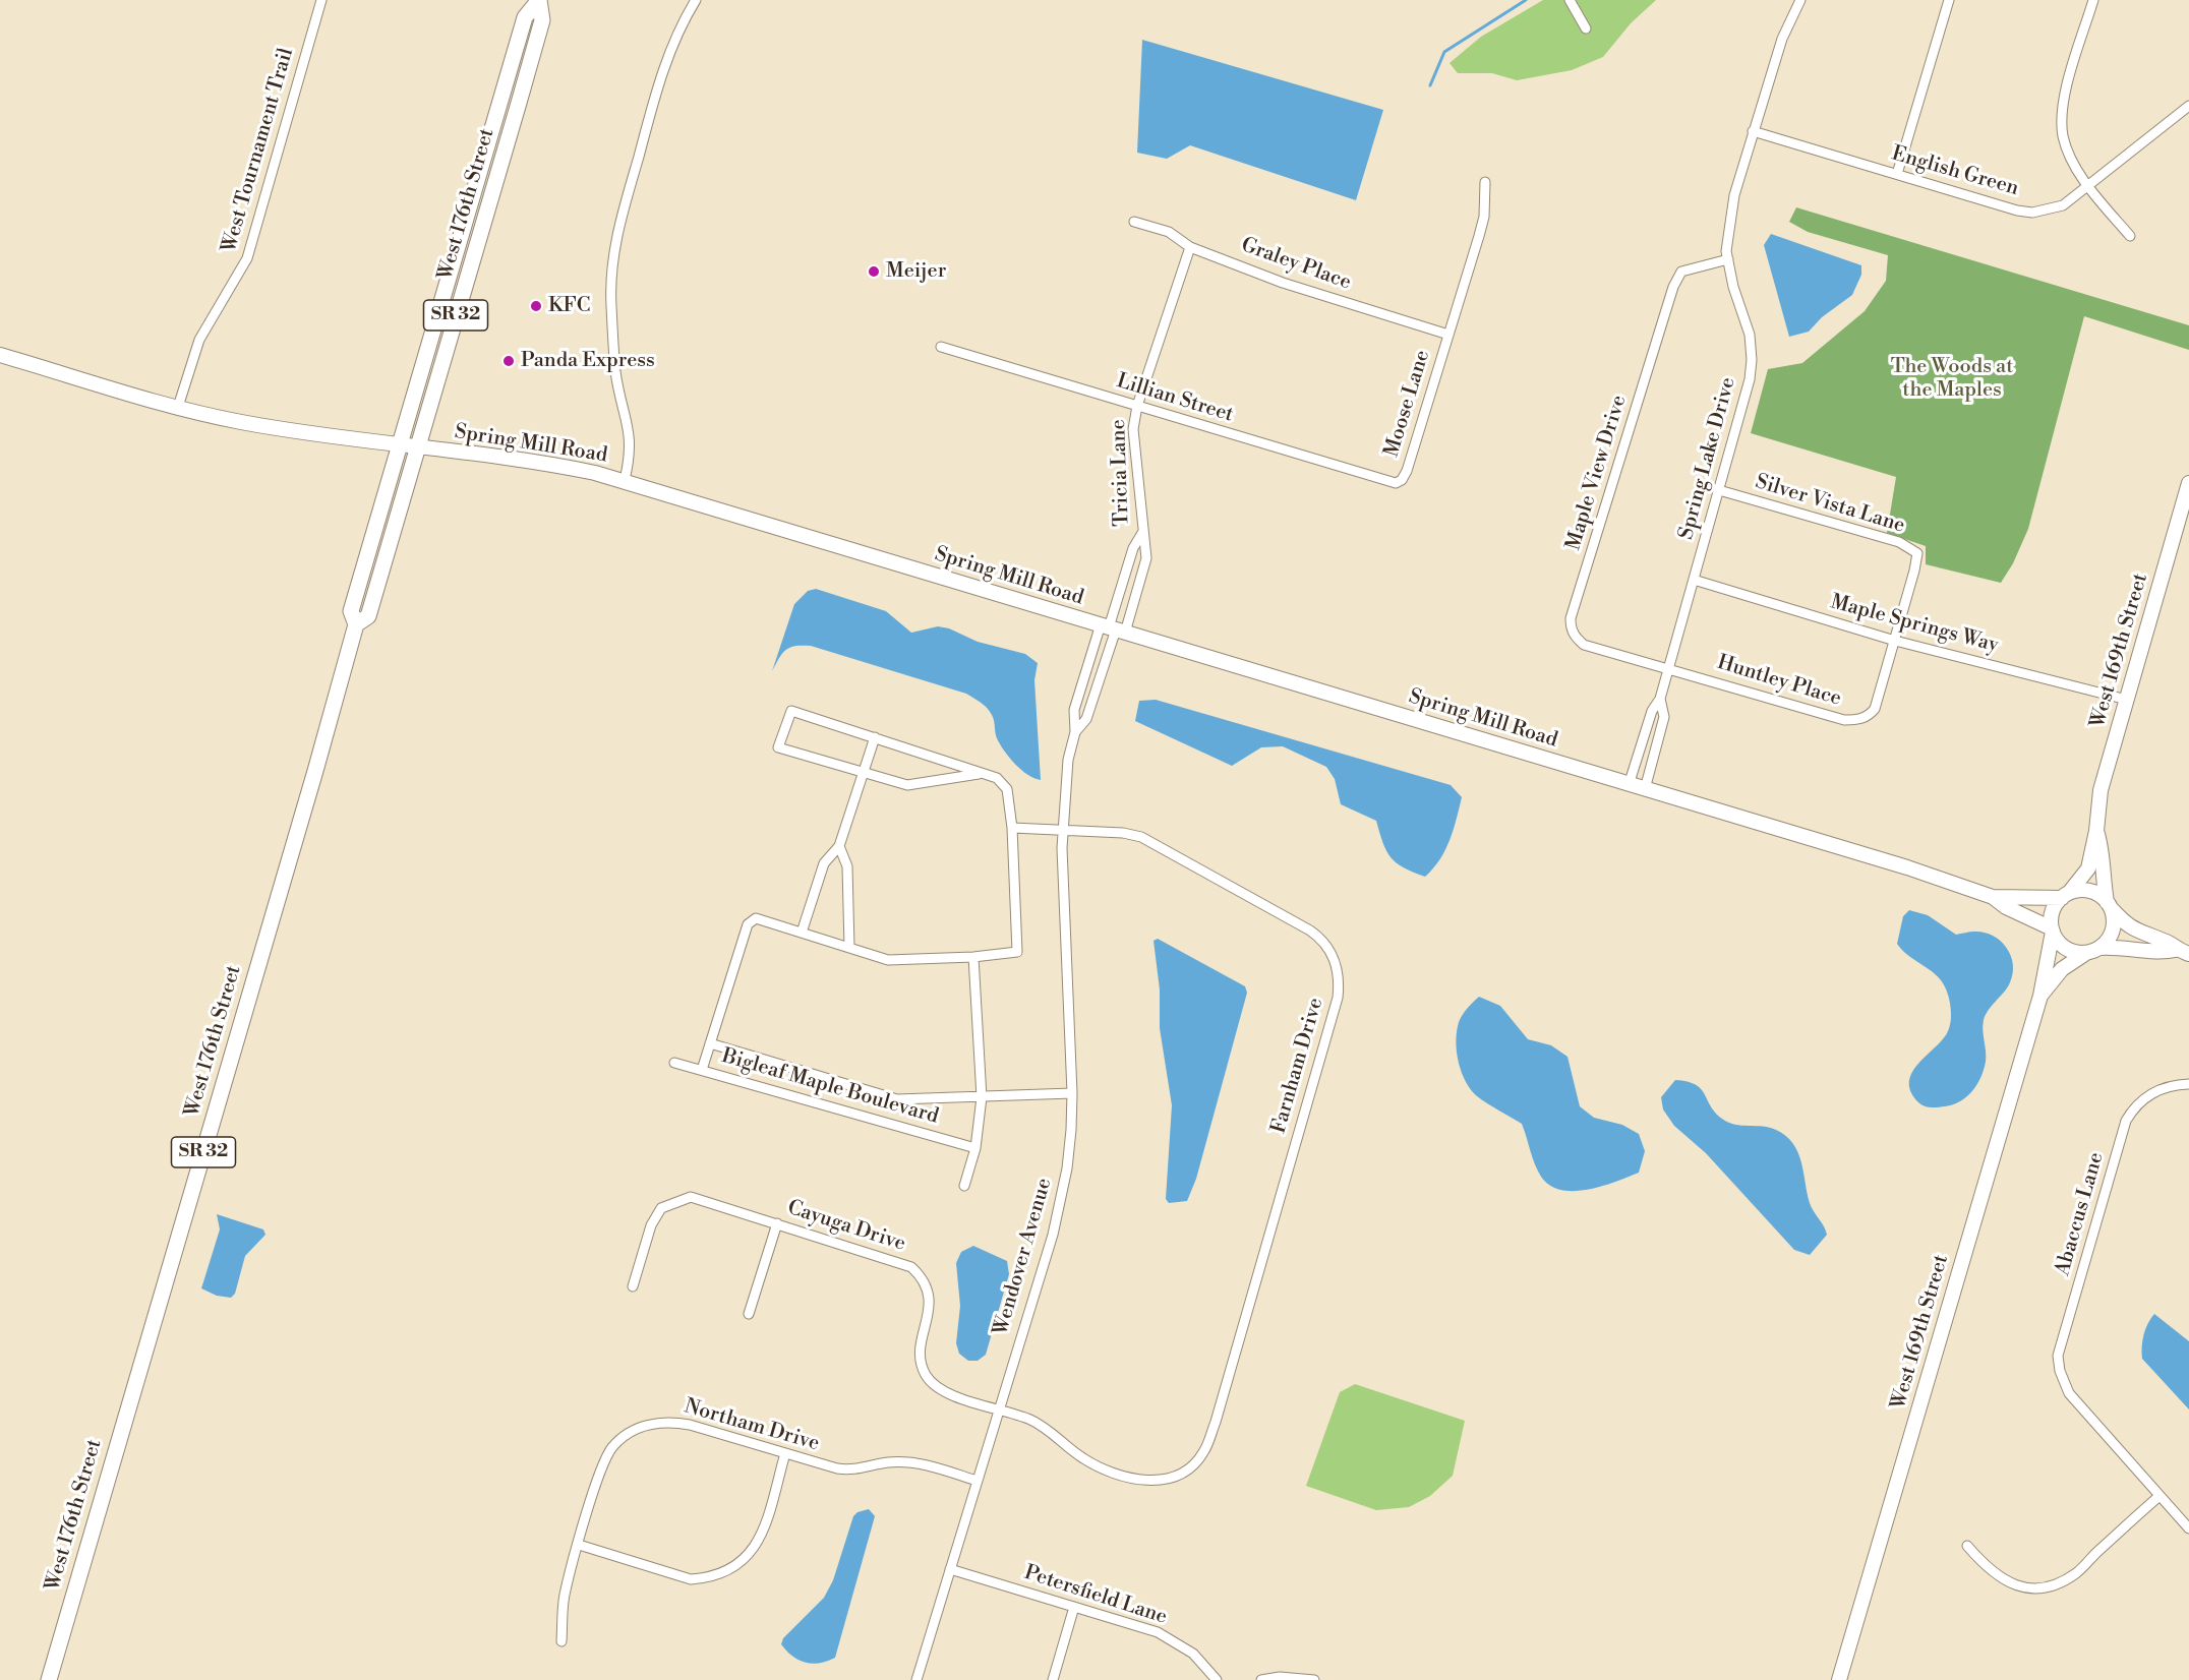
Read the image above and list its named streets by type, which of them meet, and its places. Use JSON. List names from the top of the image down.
{
  "streets": {
    "main road": ["West 176th Street", "SR 32"],
    "street": [
      "West Tournament Trail",
      "English Green",
      "Graley Place",
      "Lillian Street",
      "Moose Lane",
      "Spring Mill Road",
      "Spring Lake Drive",
      "Tricia Lane",
      "Maple View Drive",
      "Silver Vista Lane",
      "Maple Springs Way",
      "West 169th Street",
      "Huntley Place",
      "Farnham Drive",
      "Bigleaf Maple Boulevard",
      "Abaccus Lane",
      "Cayuga Drive",
      "Wendover Avenue",
      "Northam Drive",
      "Petersfield Lane"
    ]
  },
  "crossings": [
    ["West Tournament Trail", "Spring Mill Road"],
    ["English Green", "Spring Lake Drive"],
    ["West 176th Street", "Spring Mill Road"],
    ["Graley Place", "Moose Lane"],
    ["Graley Place", "Tricia Lane"],
    ["Lillian Street", "Moose Lane"],
    ["Lillian Street", "Tricia Lane"],
    ["Spring Mill Road", "Spring Lake Drive"],
    ["Spring Mill Road", "Tricia Lane"],
    ["Spring Mill Road", "West 169th Street"],
    ["Spring Mill Road", "Wendover Avenue"],
    ["Spring Lake Drive", "Maple View Drive"],
    ["Spring Lake Drive", "Silver Vista Lane"],
    ["Spring Lake Drive", "Maple Springs Way"],
    ["Spring Lake Drive", "Huntley Place"],
    ["Tricia Lane", "Wendover Avenue"],
    ["Maple View Drive", "Huntley Place"],
    ["Silver Vista Lane", "Maple Springs Way"],
    ["Silver Vista Lane", "Huntley Place"],
    ["Maple Springs Way", "West 169th Street"],
    ["Maple Springs Way", "Huntley Place"],
    ["Farnham Drive", "Cayuga Drive"],
    ["Farnham Drive", "Wendover Avenue"],
    ["Bigleaf Maple Boulevard", "Wendover Avenue"],
    ["Cayuga Drive", "Wendover Avenue"],
    ["Wendover Avenue", "Northam Drive"],
    ["Wendover Avenue", "Petersfield Lane"]
  ],
  "parks": ["The Woods at the Maples"],
  "places": ["Meijer", "KFC", "Panda Express"]
}
